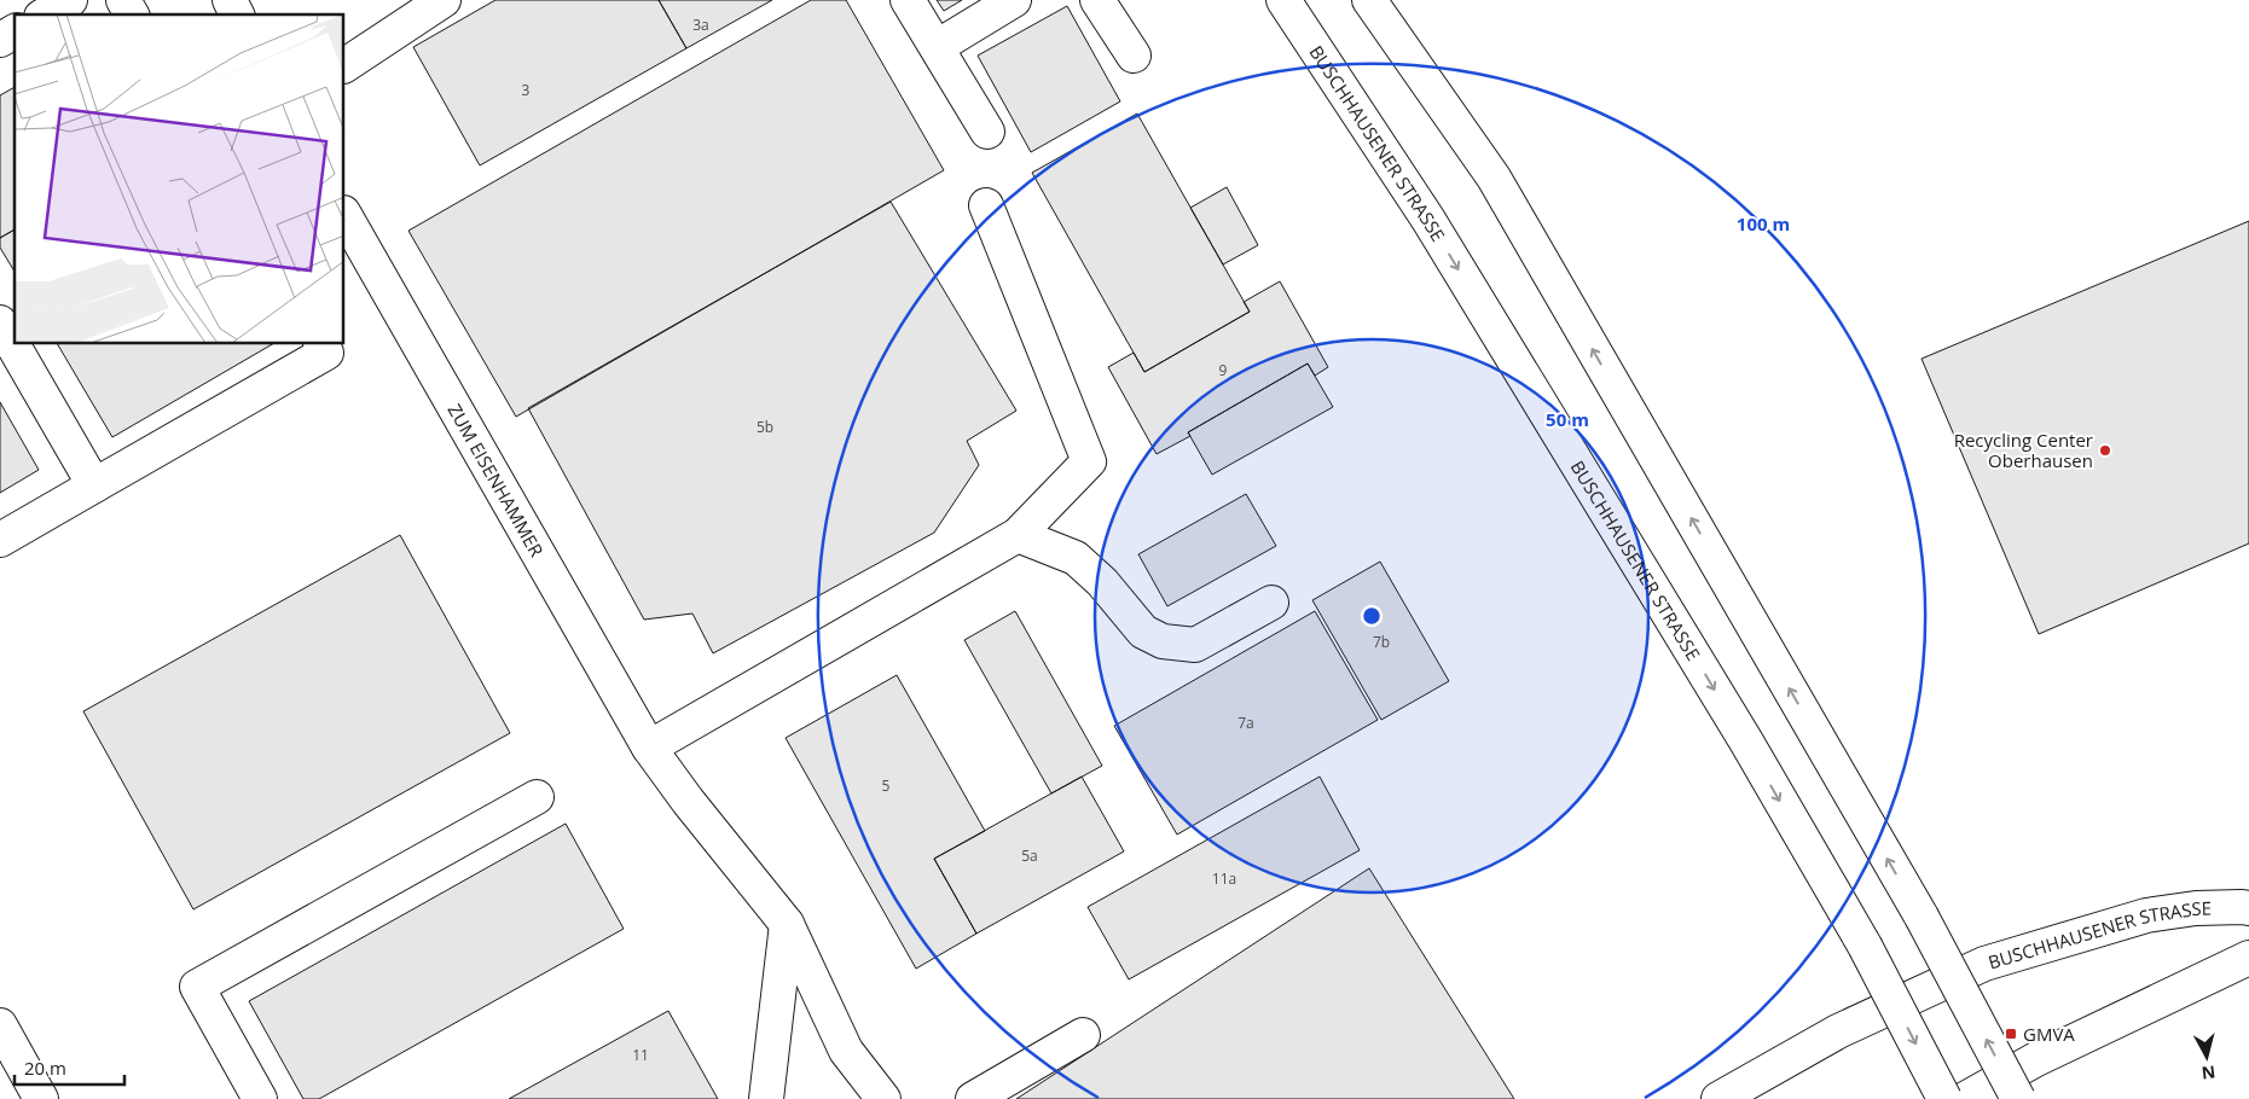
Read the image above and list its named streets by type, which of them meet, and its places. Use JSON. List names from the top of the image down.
{
  "streets": {
    "main road": ["BUSCHHAUSENER STRASSE", "ZUM EISENHAMMER"]
  },
  "places": {
    "other": ["Recycling Center Oberhausen"],
    "transit": ["GMVA"]
  },
  "house_numbers": [
    "3a",
    "3",
    "9",
    "5b",
    "7b",
    "7a",
    "5",
    "5a",
    "11a",
    "11"
  ],
  "scale_bar": "20 m",
  "north": "bottom",
  "rings": ["100 m", "50 m"]
}
